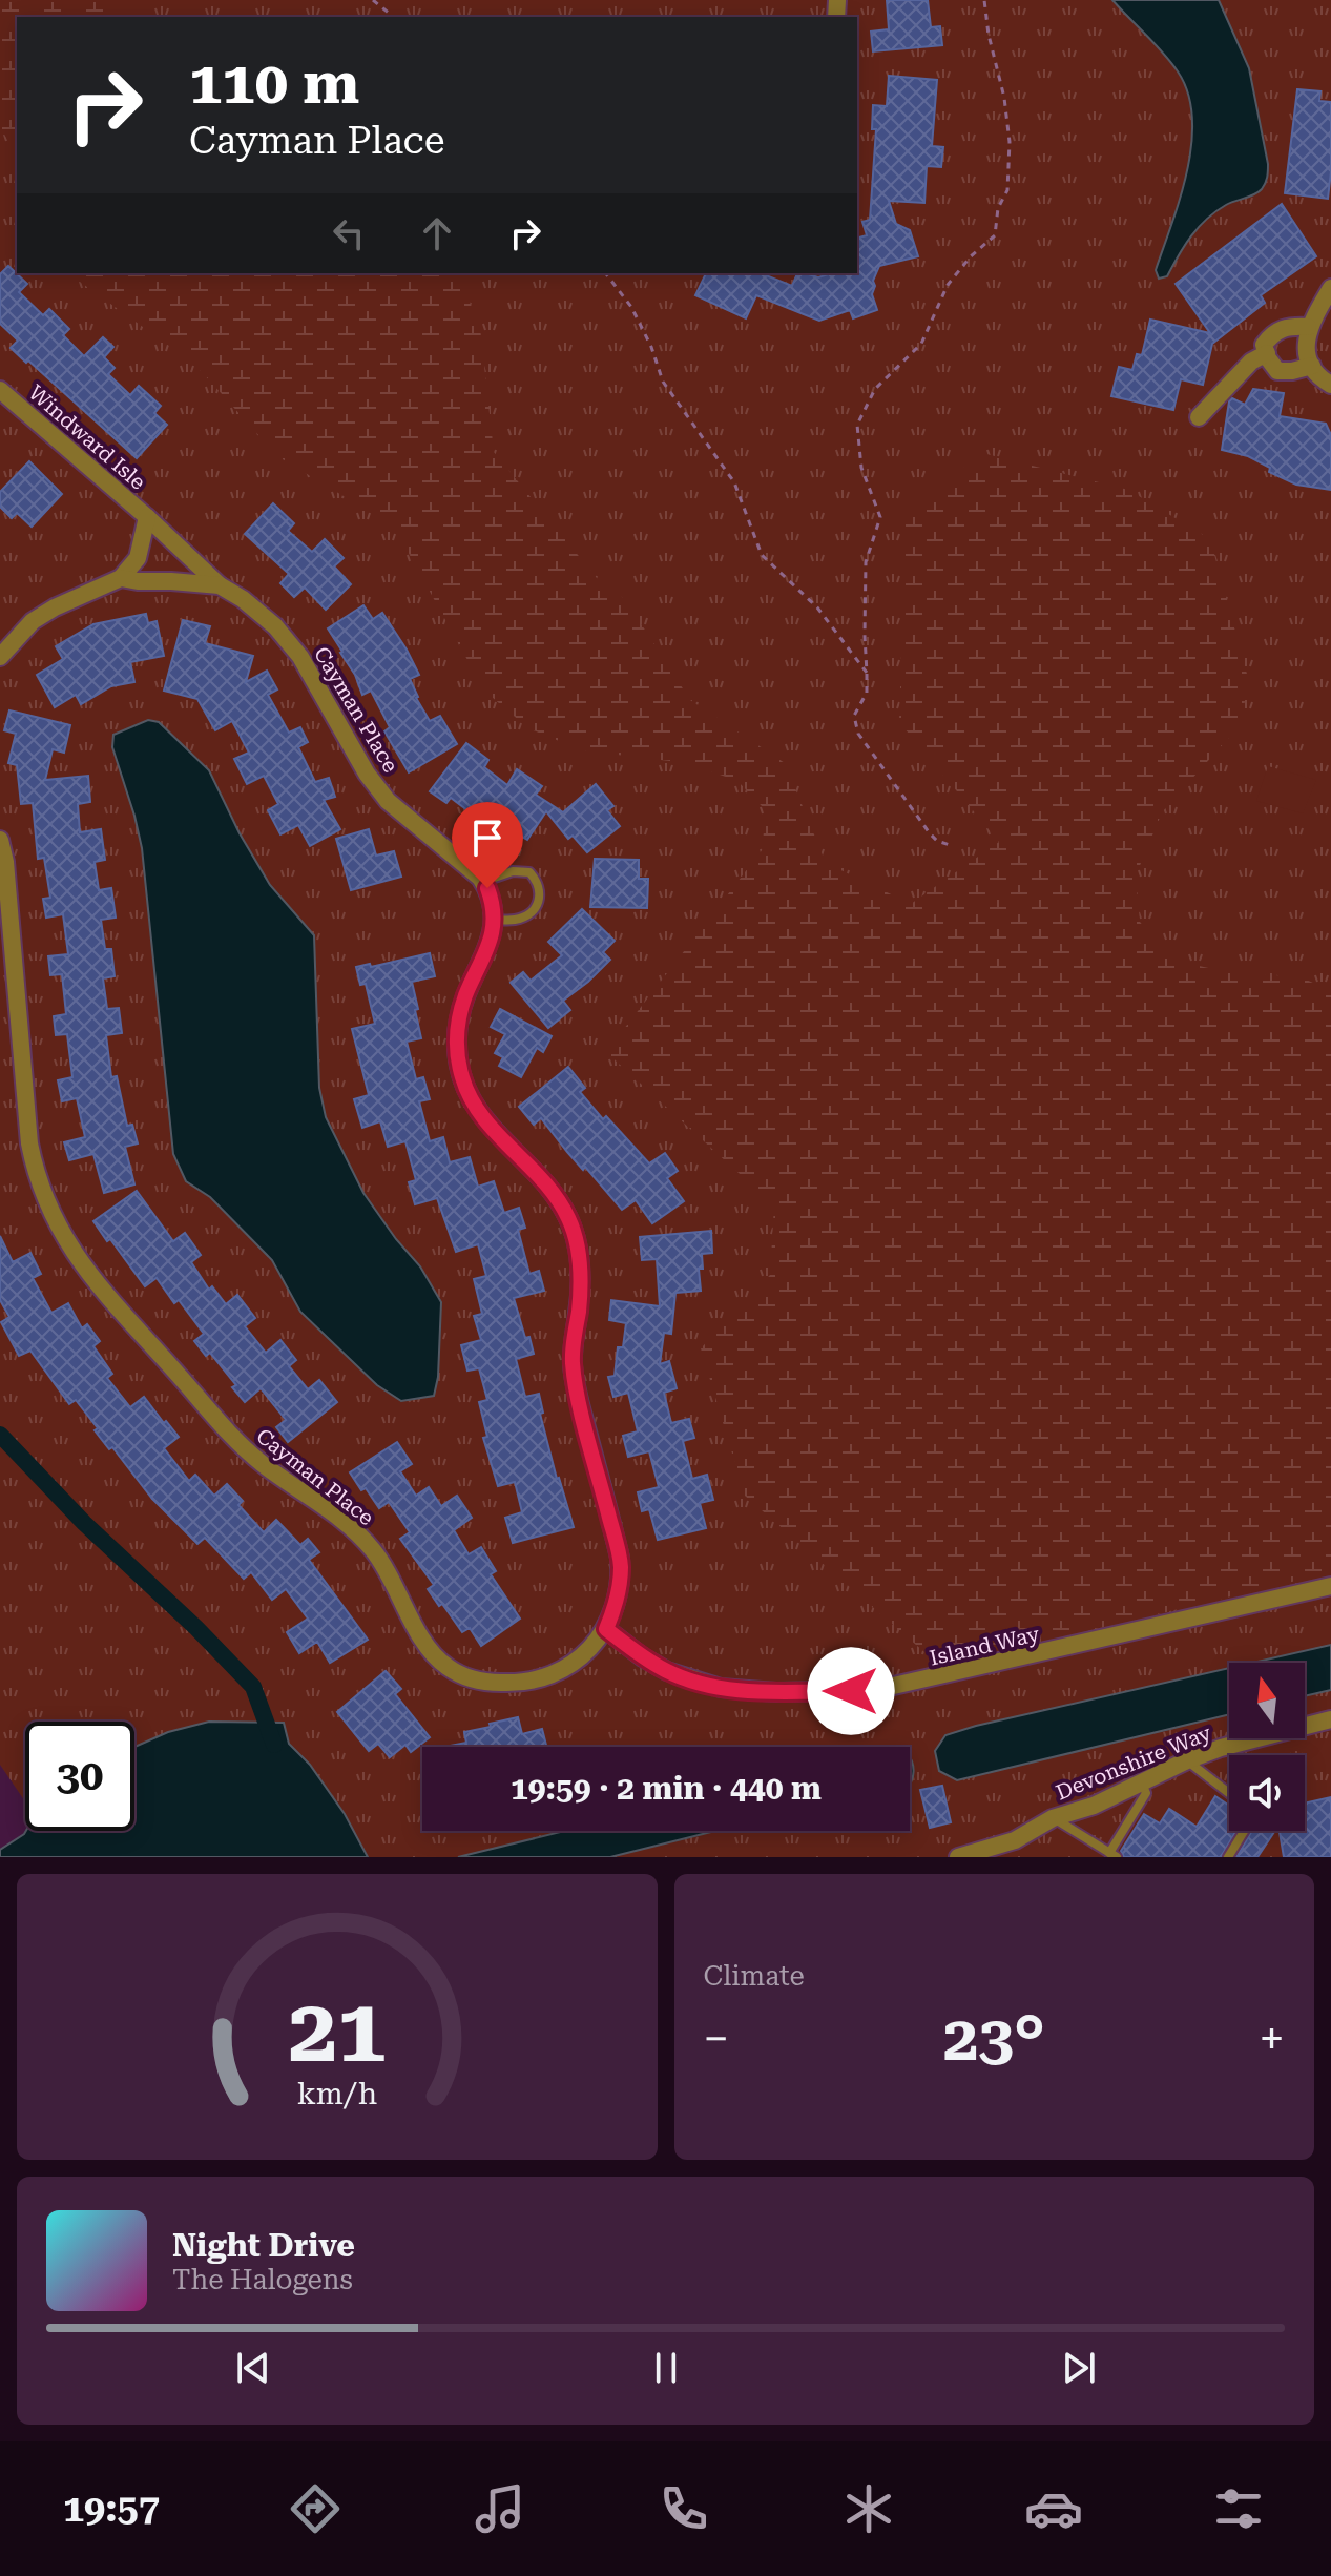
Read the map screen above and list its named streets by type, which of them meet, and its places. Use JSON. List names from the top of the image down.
{
  "streets": {
    "street": [
      "Windward Isle",
      "Cayman Place",
      "Island Way",
      "Devonshire Way"
    ]
  },
  "crossings": [
    ["Windward Isle", "Cayman Place"],
    ["Cayman Place", "Island Way"]
  ],
  "north": "top",
  "page": {
    "turn": ["110 m", "Cayman Place"],
    "limit": "30",
    "trip": "19:59 · 2 min · 440 m",
    "tile": "Climate",
    "heat": ["−", "23°", "+"],
    "song": ["Night Drive", "The Halogens"],
    "tabs": "19:57",
    "gauge": ["21", "km/h"]
  }
}
